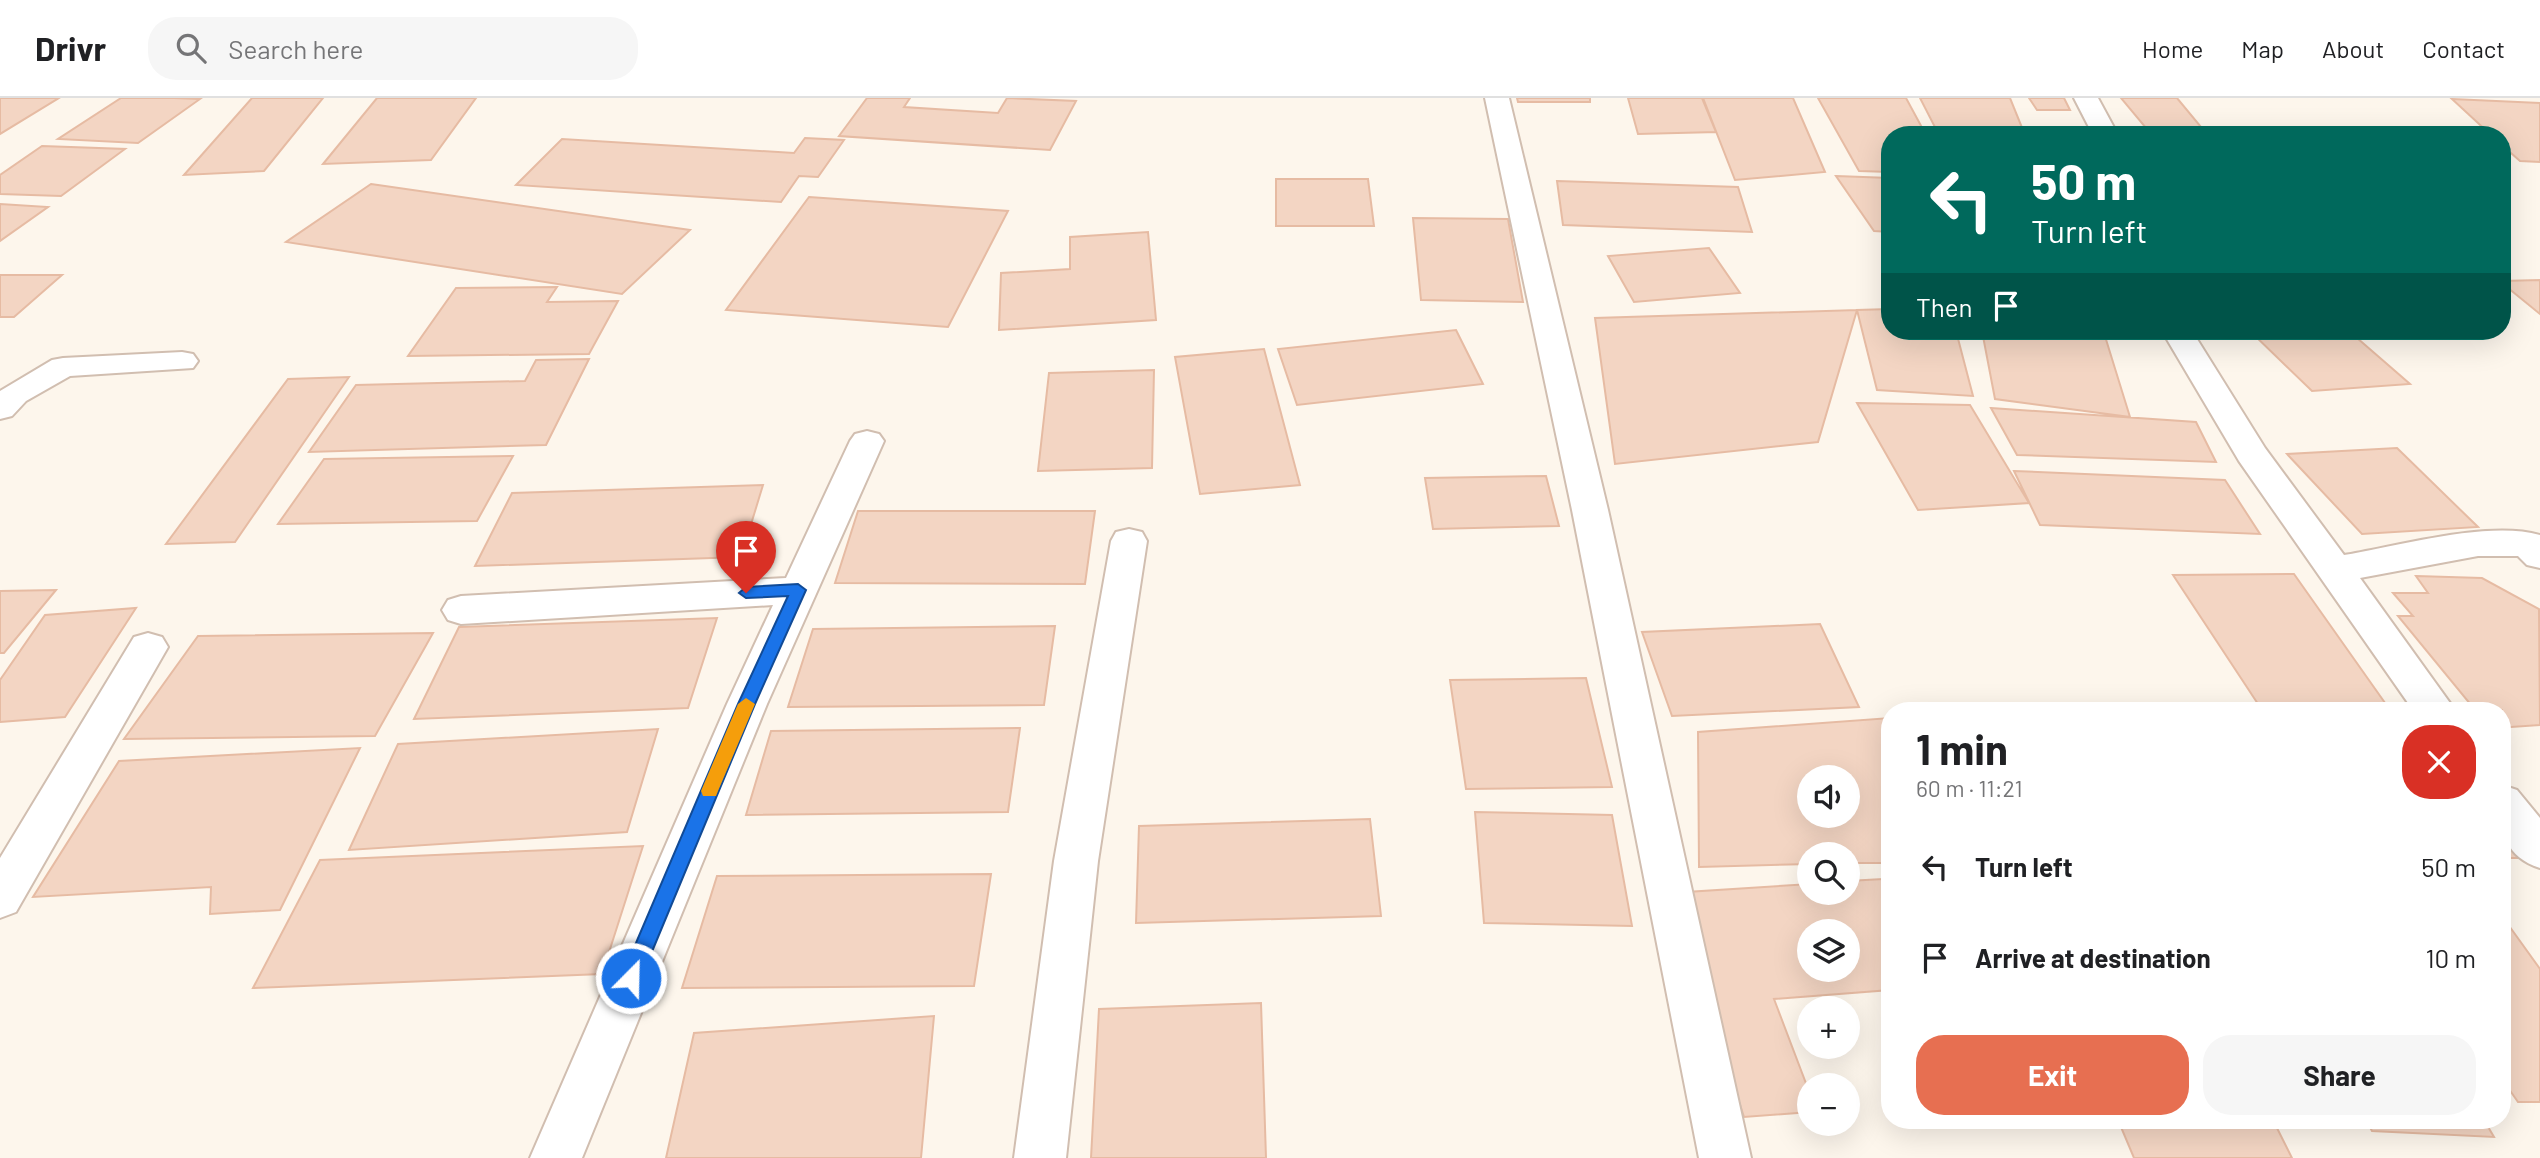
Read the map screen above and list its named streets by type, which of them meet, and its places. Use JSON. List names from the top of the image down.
{
  "page": {
    "header": "Drivr",
    "search": "Search here",
    "nav": [
      "Home",
      "Map",
      "About",
      "Contact"
    ],
    "turn": ["50 m", "Turn left"],
    "then": "Then",
    "heading": ["1 min", "60 m · 11:21"],
    "map_buttons": ["+", "−"],
    "list": [
      {
        "name": "Turn left",
        "value": "50 m"
      },
      {
        "name": "Arrive at destination",
        "value": "10 m"
      }
    ],
    "buttons": ["Exit", "Share"]
  }
}
